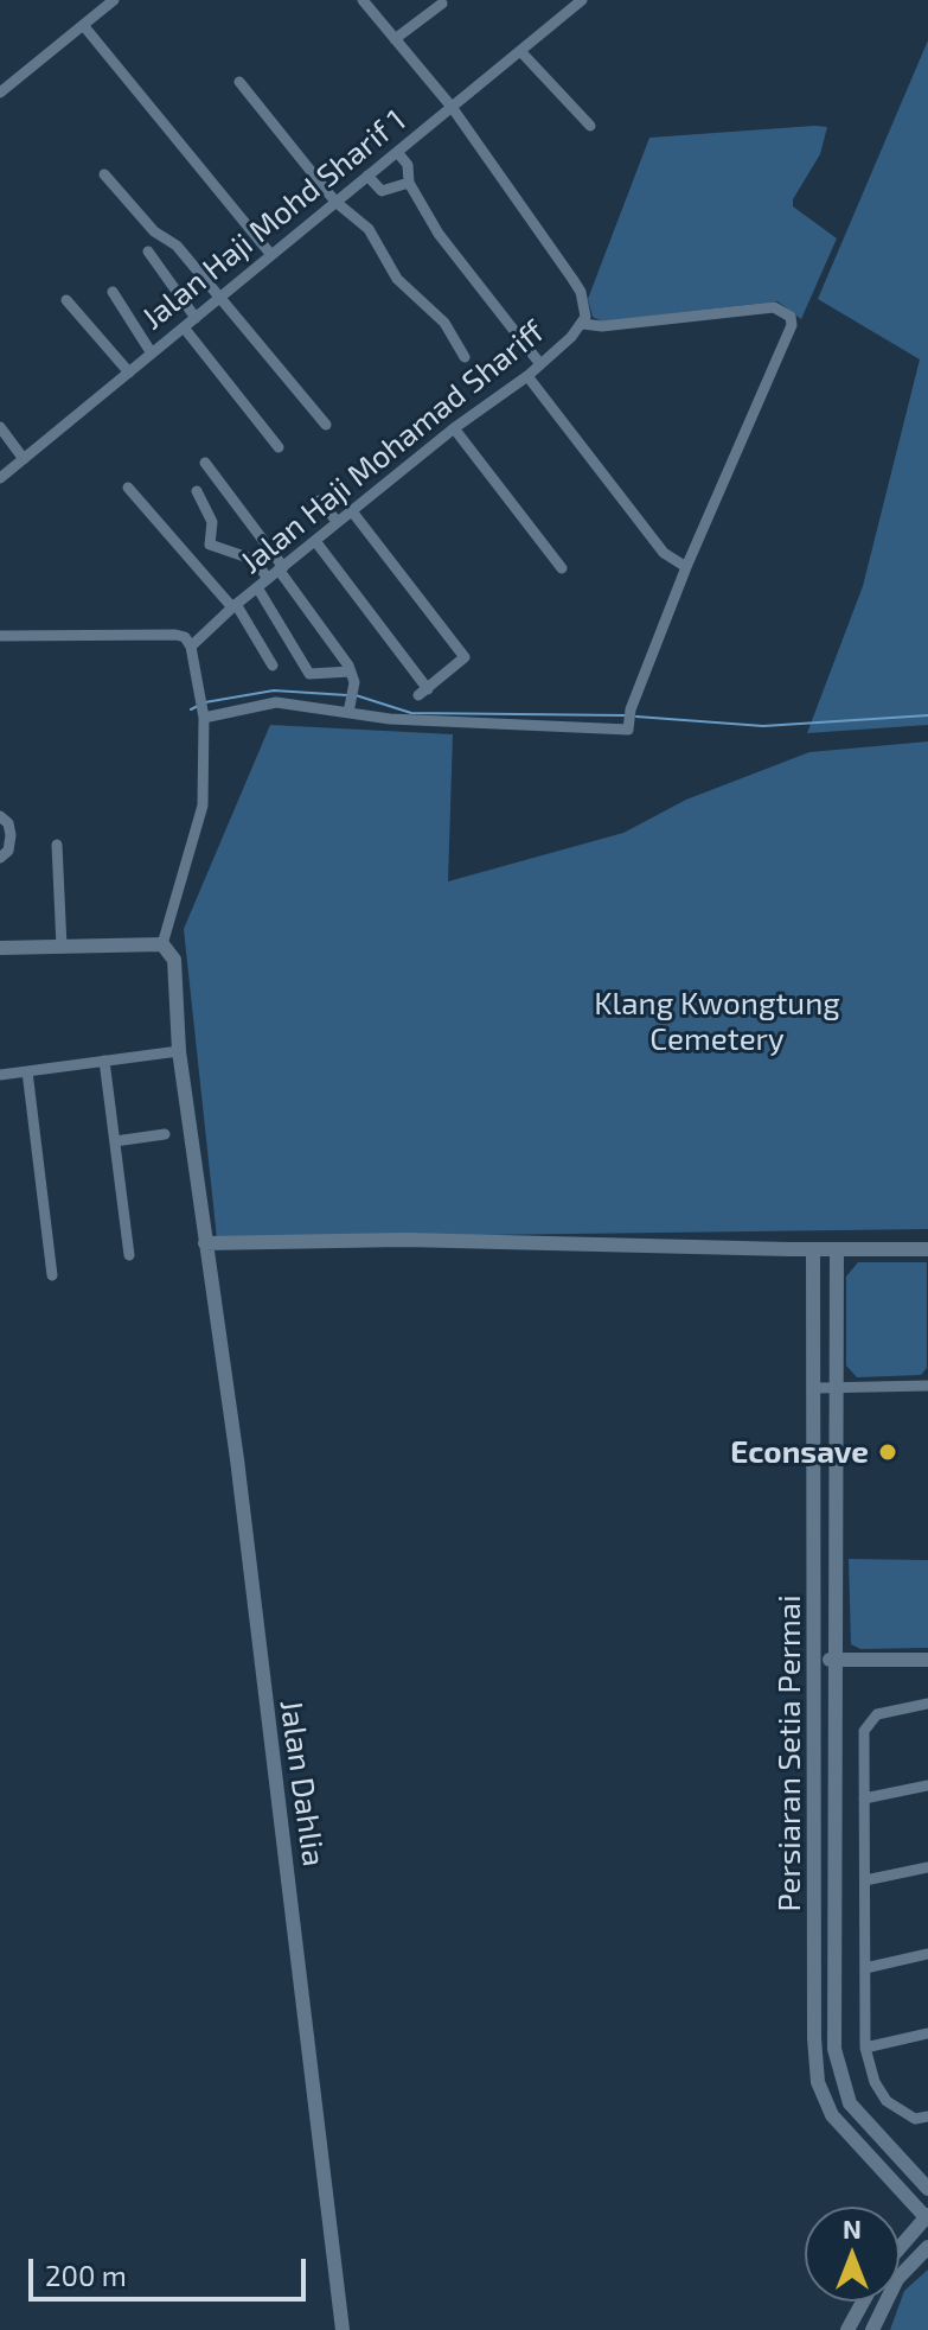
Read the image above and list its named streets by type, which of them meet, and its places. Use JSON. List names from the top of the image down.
{
  "streets": {
    "street": [
      "Jalan Haji Mohd Sharif 1",
      "Jalan Haji Mohamad Shariff",
      "Persiaran Setia Permai",
      "Jalan Dahlia"
    ]
  },
  "crossings": [
    ["Jalan Haji Mohd Sharif 1", "Jalan Haji Mohamad Shariff"]
  ],
  "parks": ["Klang Kwongtung Cemetery"],
  "places": ["Econsave"],
  "scale_bar": "200 m",
  "north": "top"
}
